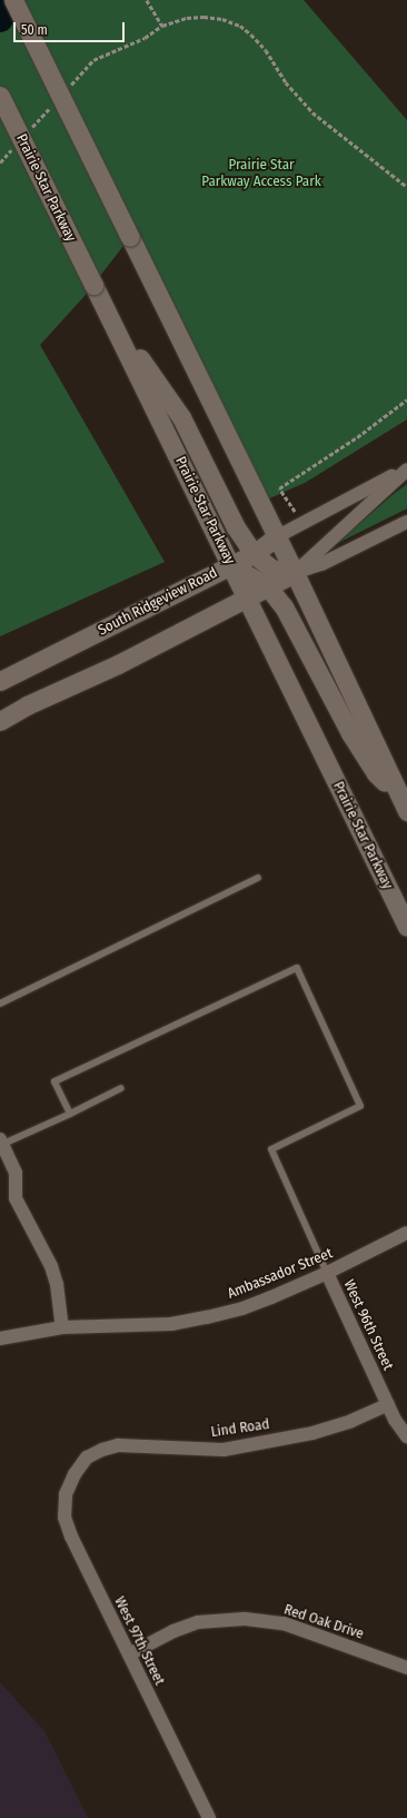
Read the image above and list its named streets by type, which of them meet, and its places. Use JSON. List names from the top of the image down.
{
  "streets": {
    "main road": ["Prairie Star Parkway", "South Ridgeview Road"],
    "street": [
      "Ambassador Street",
      "West 96th Street",
      "Lind Road",
      "Red Oak Drive",
      "West 97th Street"
    ]
  },
  "crossings": [
    ["Prairie Star Parkway", "South Ridgeview Road"],
    ["Ambassador Street", "West 96th Street"],
    ["West 96th Street", "Lind Road"],
    ["Lind Road", "West 97th Street"],
    ["Red Oak Drive", "West 97th Street"]
  ],
  "parks": ["Prairie Star Parkway Access Park"],
  "scale_bar": "50 m"
}
